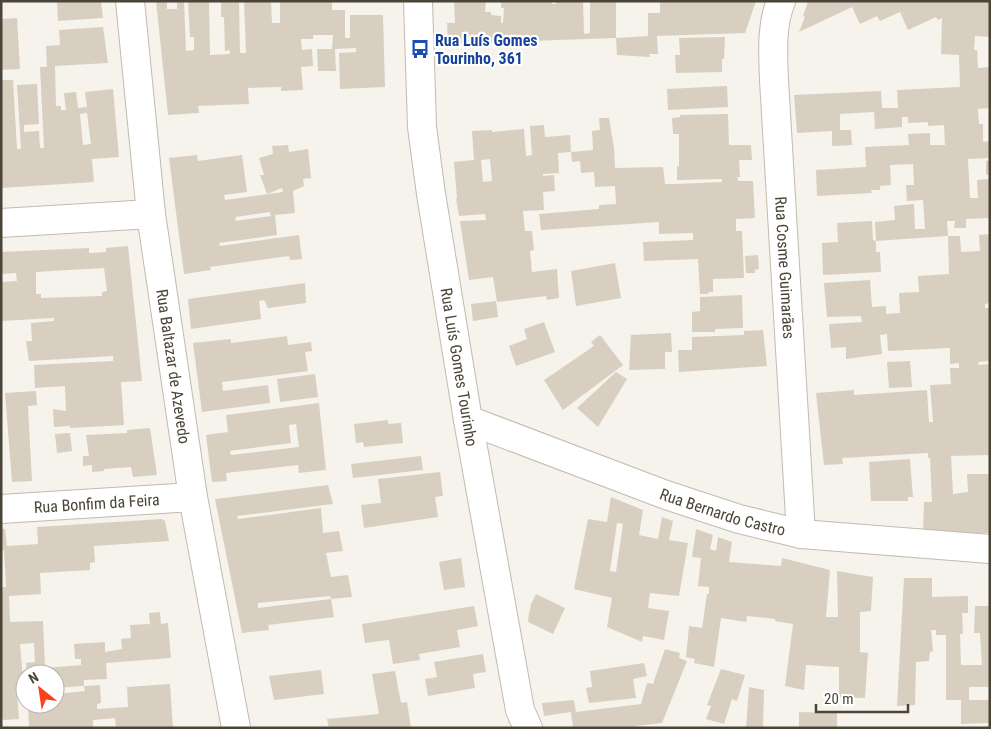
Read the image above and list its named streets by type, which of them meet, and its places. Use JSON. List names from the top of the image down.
{
  "streets": {
    "street": [
      "Rua Cosme Guimarães",
      "Rua Baltazar de Azevedo",
      "Rua Luís Gomes Tourinho",
      "Rua Bonfim da Feira",
      "Rua Bernardo Castro"
    ]
  },
  "crossings": [
    ["Rua Cosme Guimarães", "Rua Bernardo Castro"],
    ["Rua Baltazar de Azevedo", "Rua Bonfim da Feira"],
    ["Rua Luís Gomes Tourinho", "Rua Bernardo Castro"]
  ],
  "places": {
    "bus stop": ["Rua Luís Gomes Tourinho, 361"]
  },
  "scale_bar": "20 m",
  "north": "top left"
}
